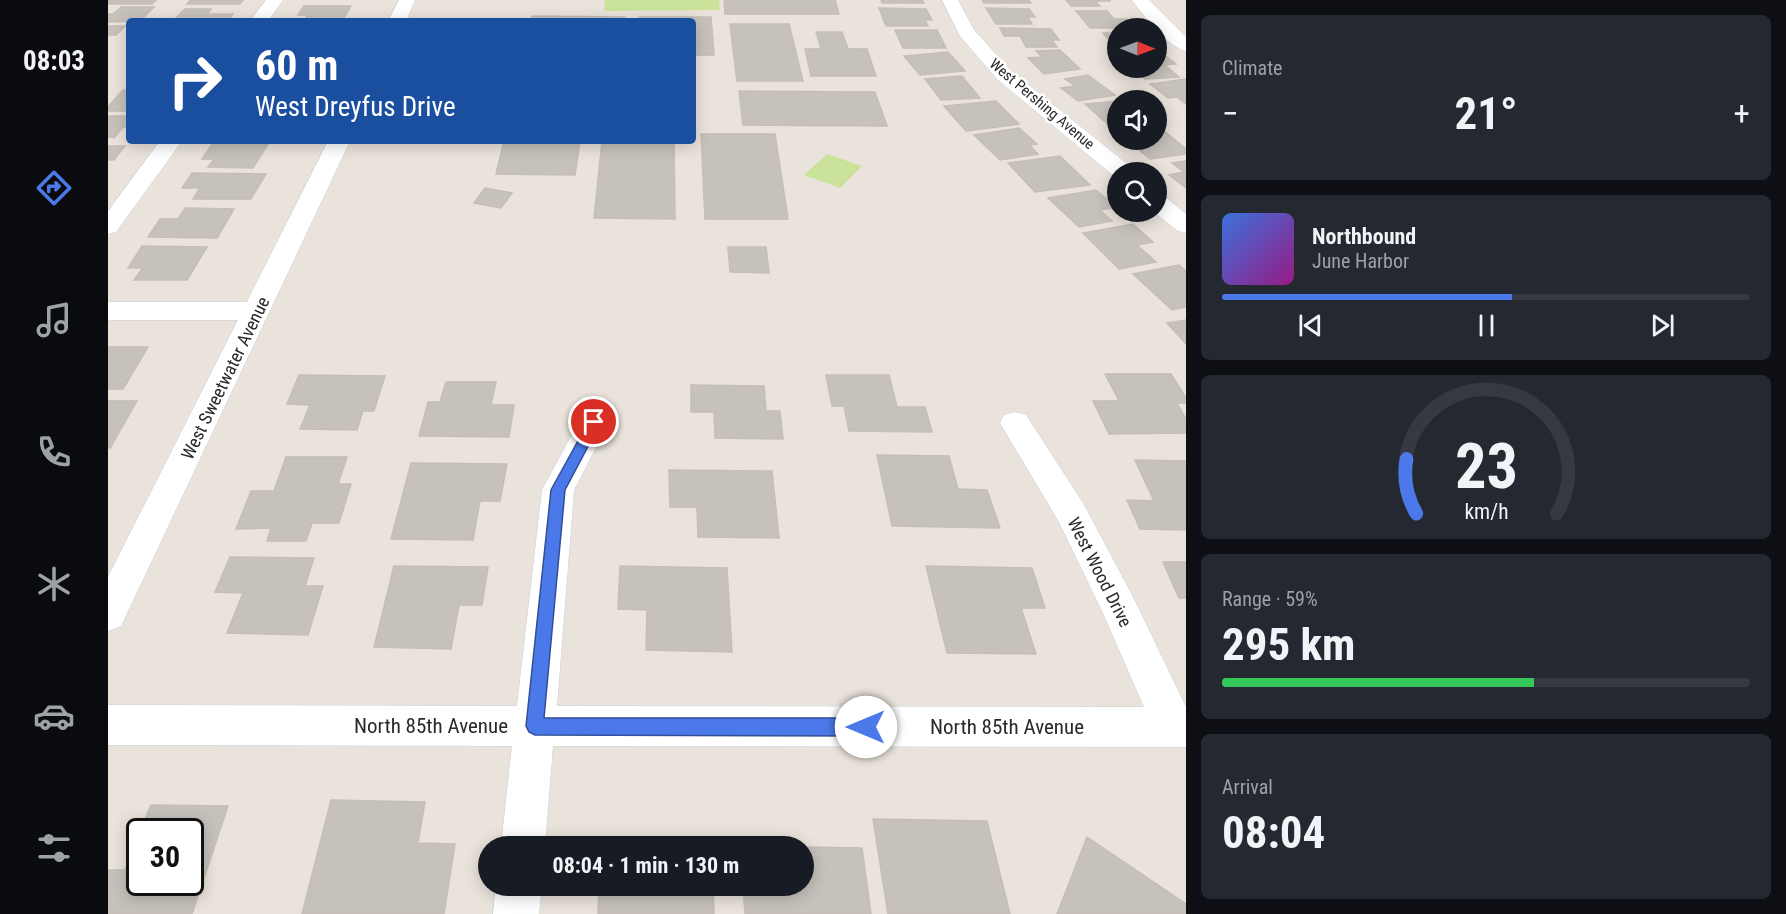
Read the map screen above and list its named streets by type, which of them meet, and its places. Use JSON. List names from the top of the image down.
{
  "streets": {
    "street": [
      "West Pershing Avenue",
      "West Sweetwater Avenue",
      "West Wood Drive",
      "North 85th Avenue"
    ]
  },
  "crossings": [
    ["West Wood Drive", "North 85th Avenue"]
  ],
  "north": "right",
  "page": {
    "tabs": "08:03",
    "tile": [
      "Climate",
      ["Range · 59%", "295 km"],
      ["Arrival", "08:04"]
    ],
    "turn": ["60 m", "West Dreyfus Drive"],
    "heat": ["−", "21°", "+"],
    "song": ["Northbound", "June Harbor"],
    "limit": "30",
    "trip": "08:04 · 1 min · 130 m",
    "gauge": ["23", "km/h"]
  }
}
